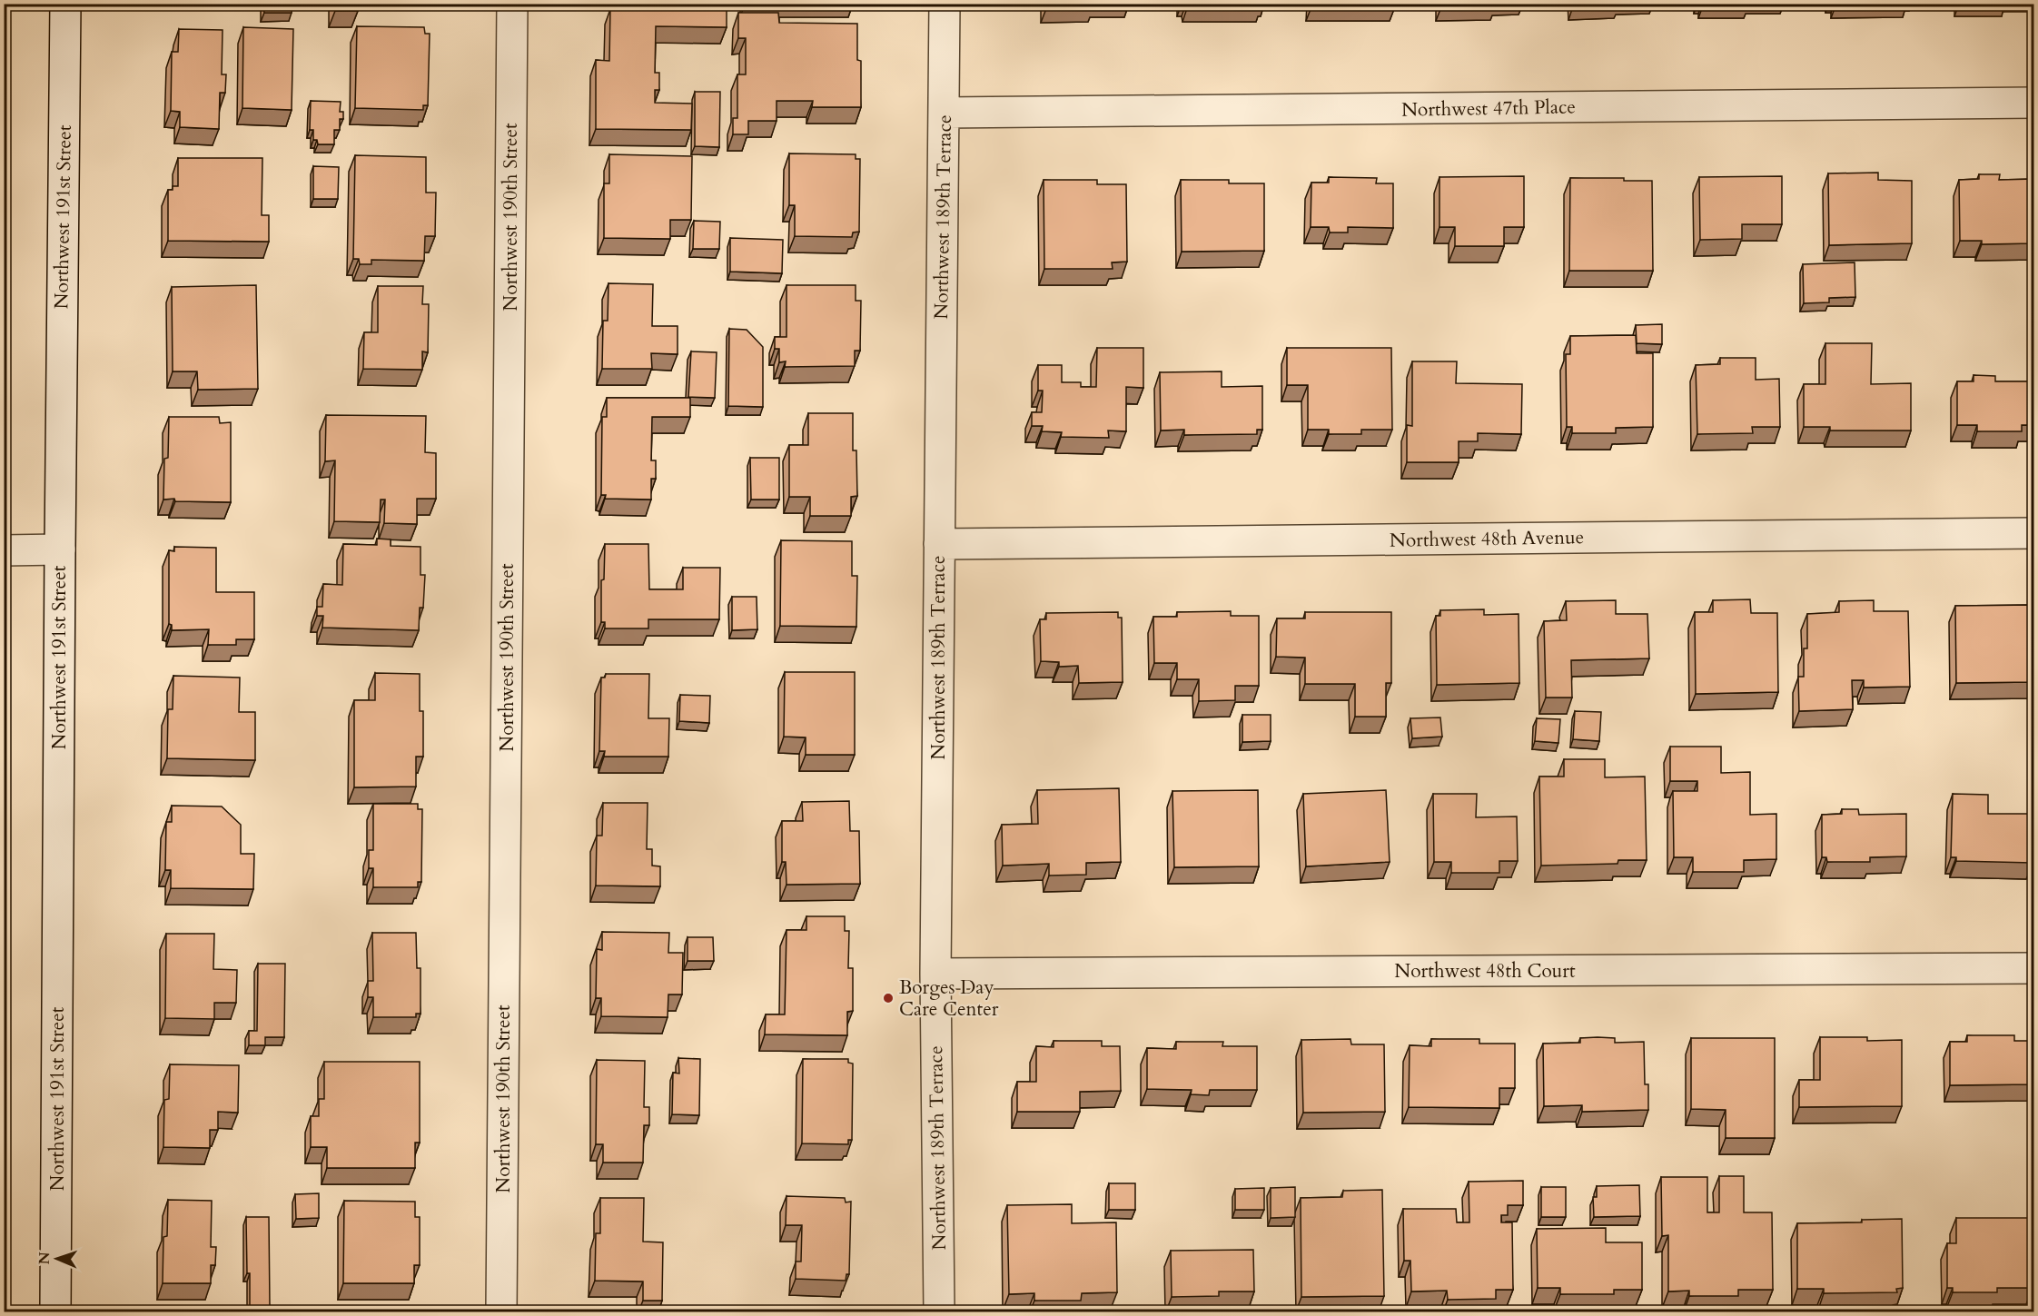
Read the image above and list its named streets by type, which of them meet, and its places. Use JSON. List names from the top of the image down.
{
  "streets": {
    "street": [
      "Northwest 47th Place",
      "Northwest 191st Street",
      "Northwest 190th Street",
      "Northwest 189th Terrace",
      "Northwest 48th Avenue",
      "Northwest 48th Court"
    ]
  },
  "crossings": [
    ["Northwest 47th Place", "Northwest 189th Terrace"],
    ["Northwest 189th Terrace", "Northwest 48th Avenue"],
    ["Northwest 189th Terrace", "Northwest 48th Court"]
  ],
  "places": ["Borges Day Care Center"],
  "north": "left"
}
